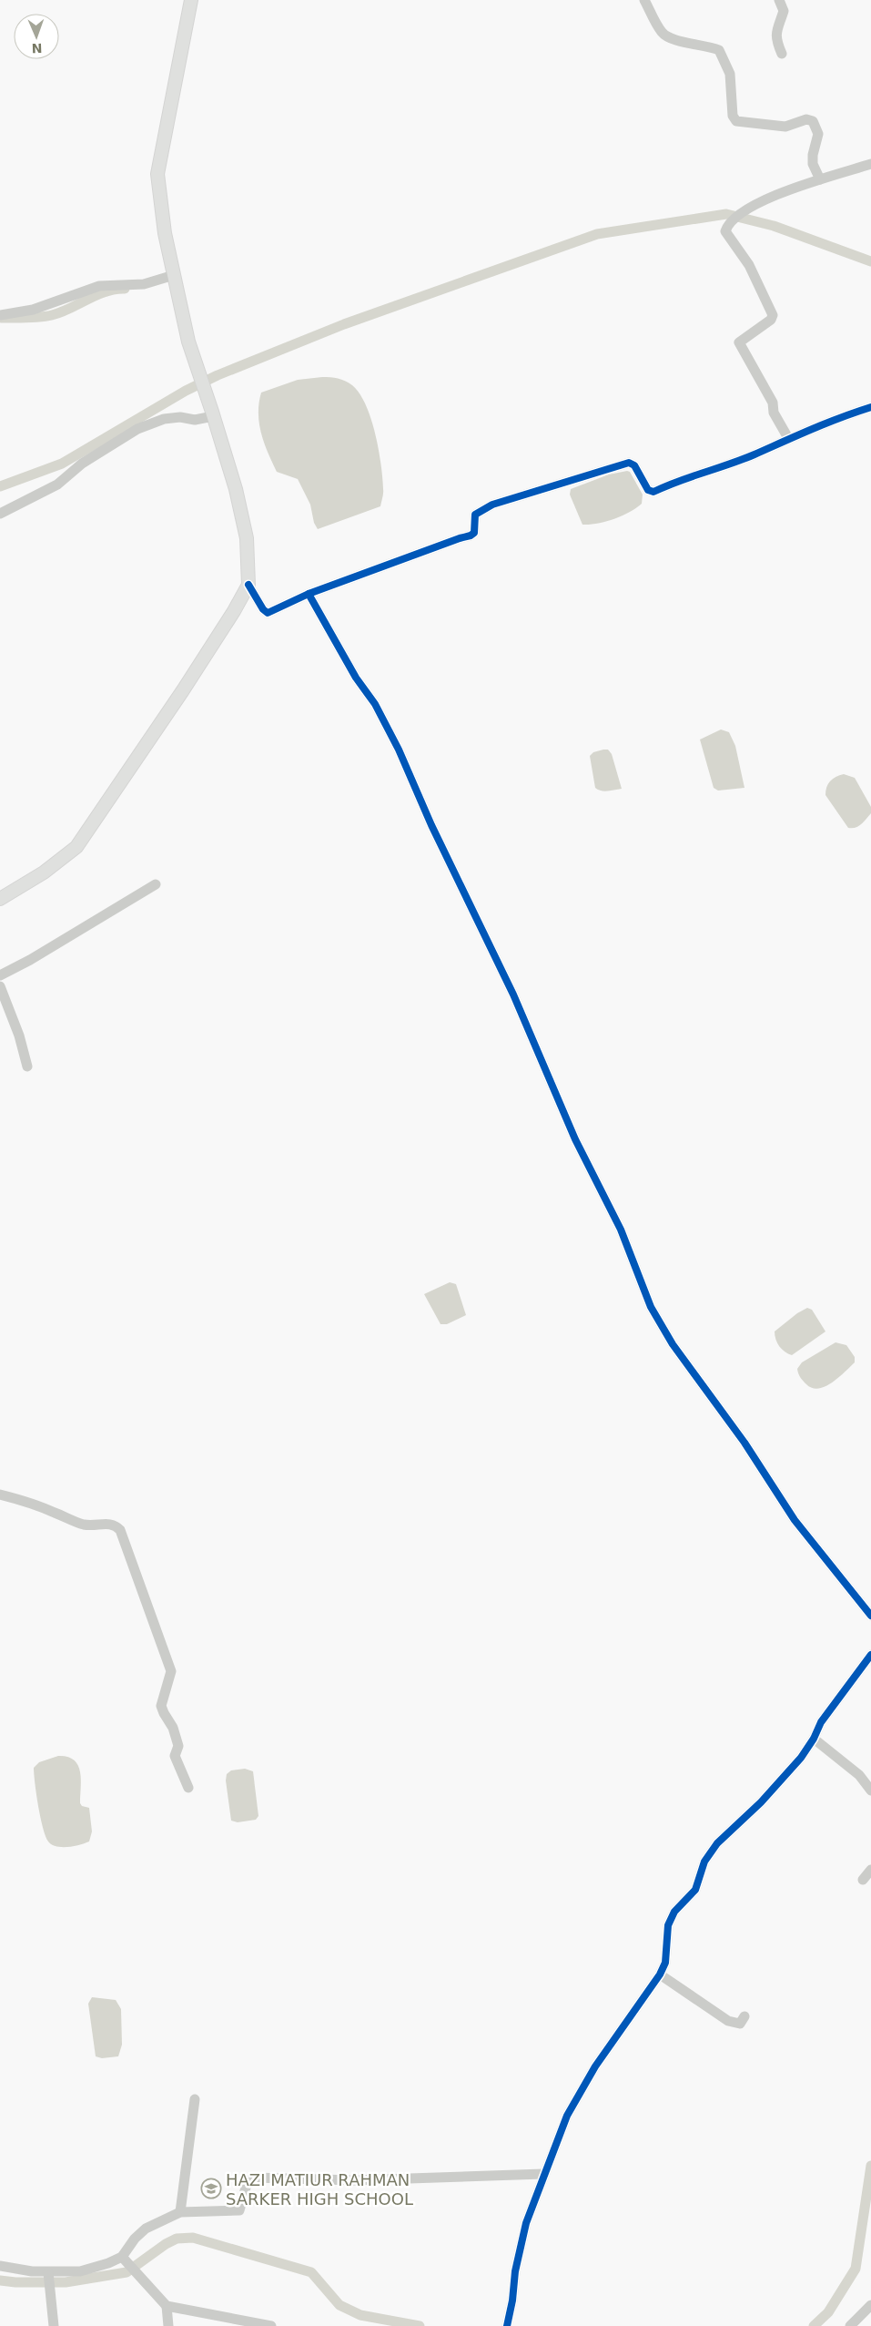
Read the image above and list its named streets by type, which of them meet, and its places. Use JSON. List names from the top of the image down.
{
  "places": {
    "school or university": ["HAZI MATIUR RAHMAN SARKER HIGH SCHOOL"]
  },
  "north": "bottom"
}
